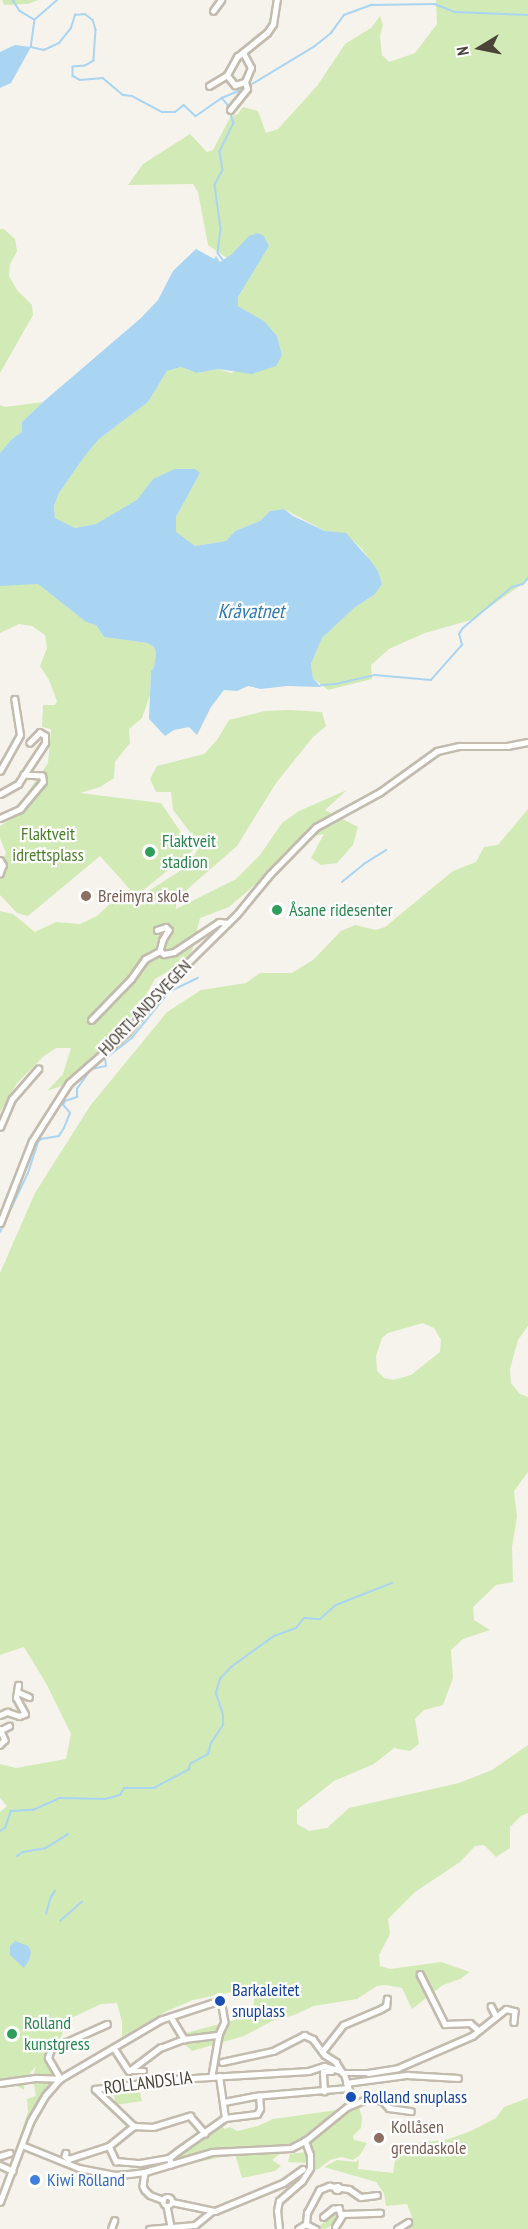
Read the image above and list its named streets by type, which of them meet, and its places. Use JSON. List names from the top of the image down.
{
  "streets": {
    "street": ["HJORTLANDSVEGEN", "ROLLANDSLIA"]
  },
  "water": ["Kråvatnet"],
  "parks": ["Flaktveit idrettsplass"],
  "places": [
    "Flaktveit stadion",
    "Breimyra skole",
    "Åsane ridesenter",
    "Barkaleitet snuplass",
    "Rolland kunstgress",
    "Rolland snuplass",
    "Kollåsen grendaskole",
    "Kiwi Rolland"
  ],
  "north": "left"
}
